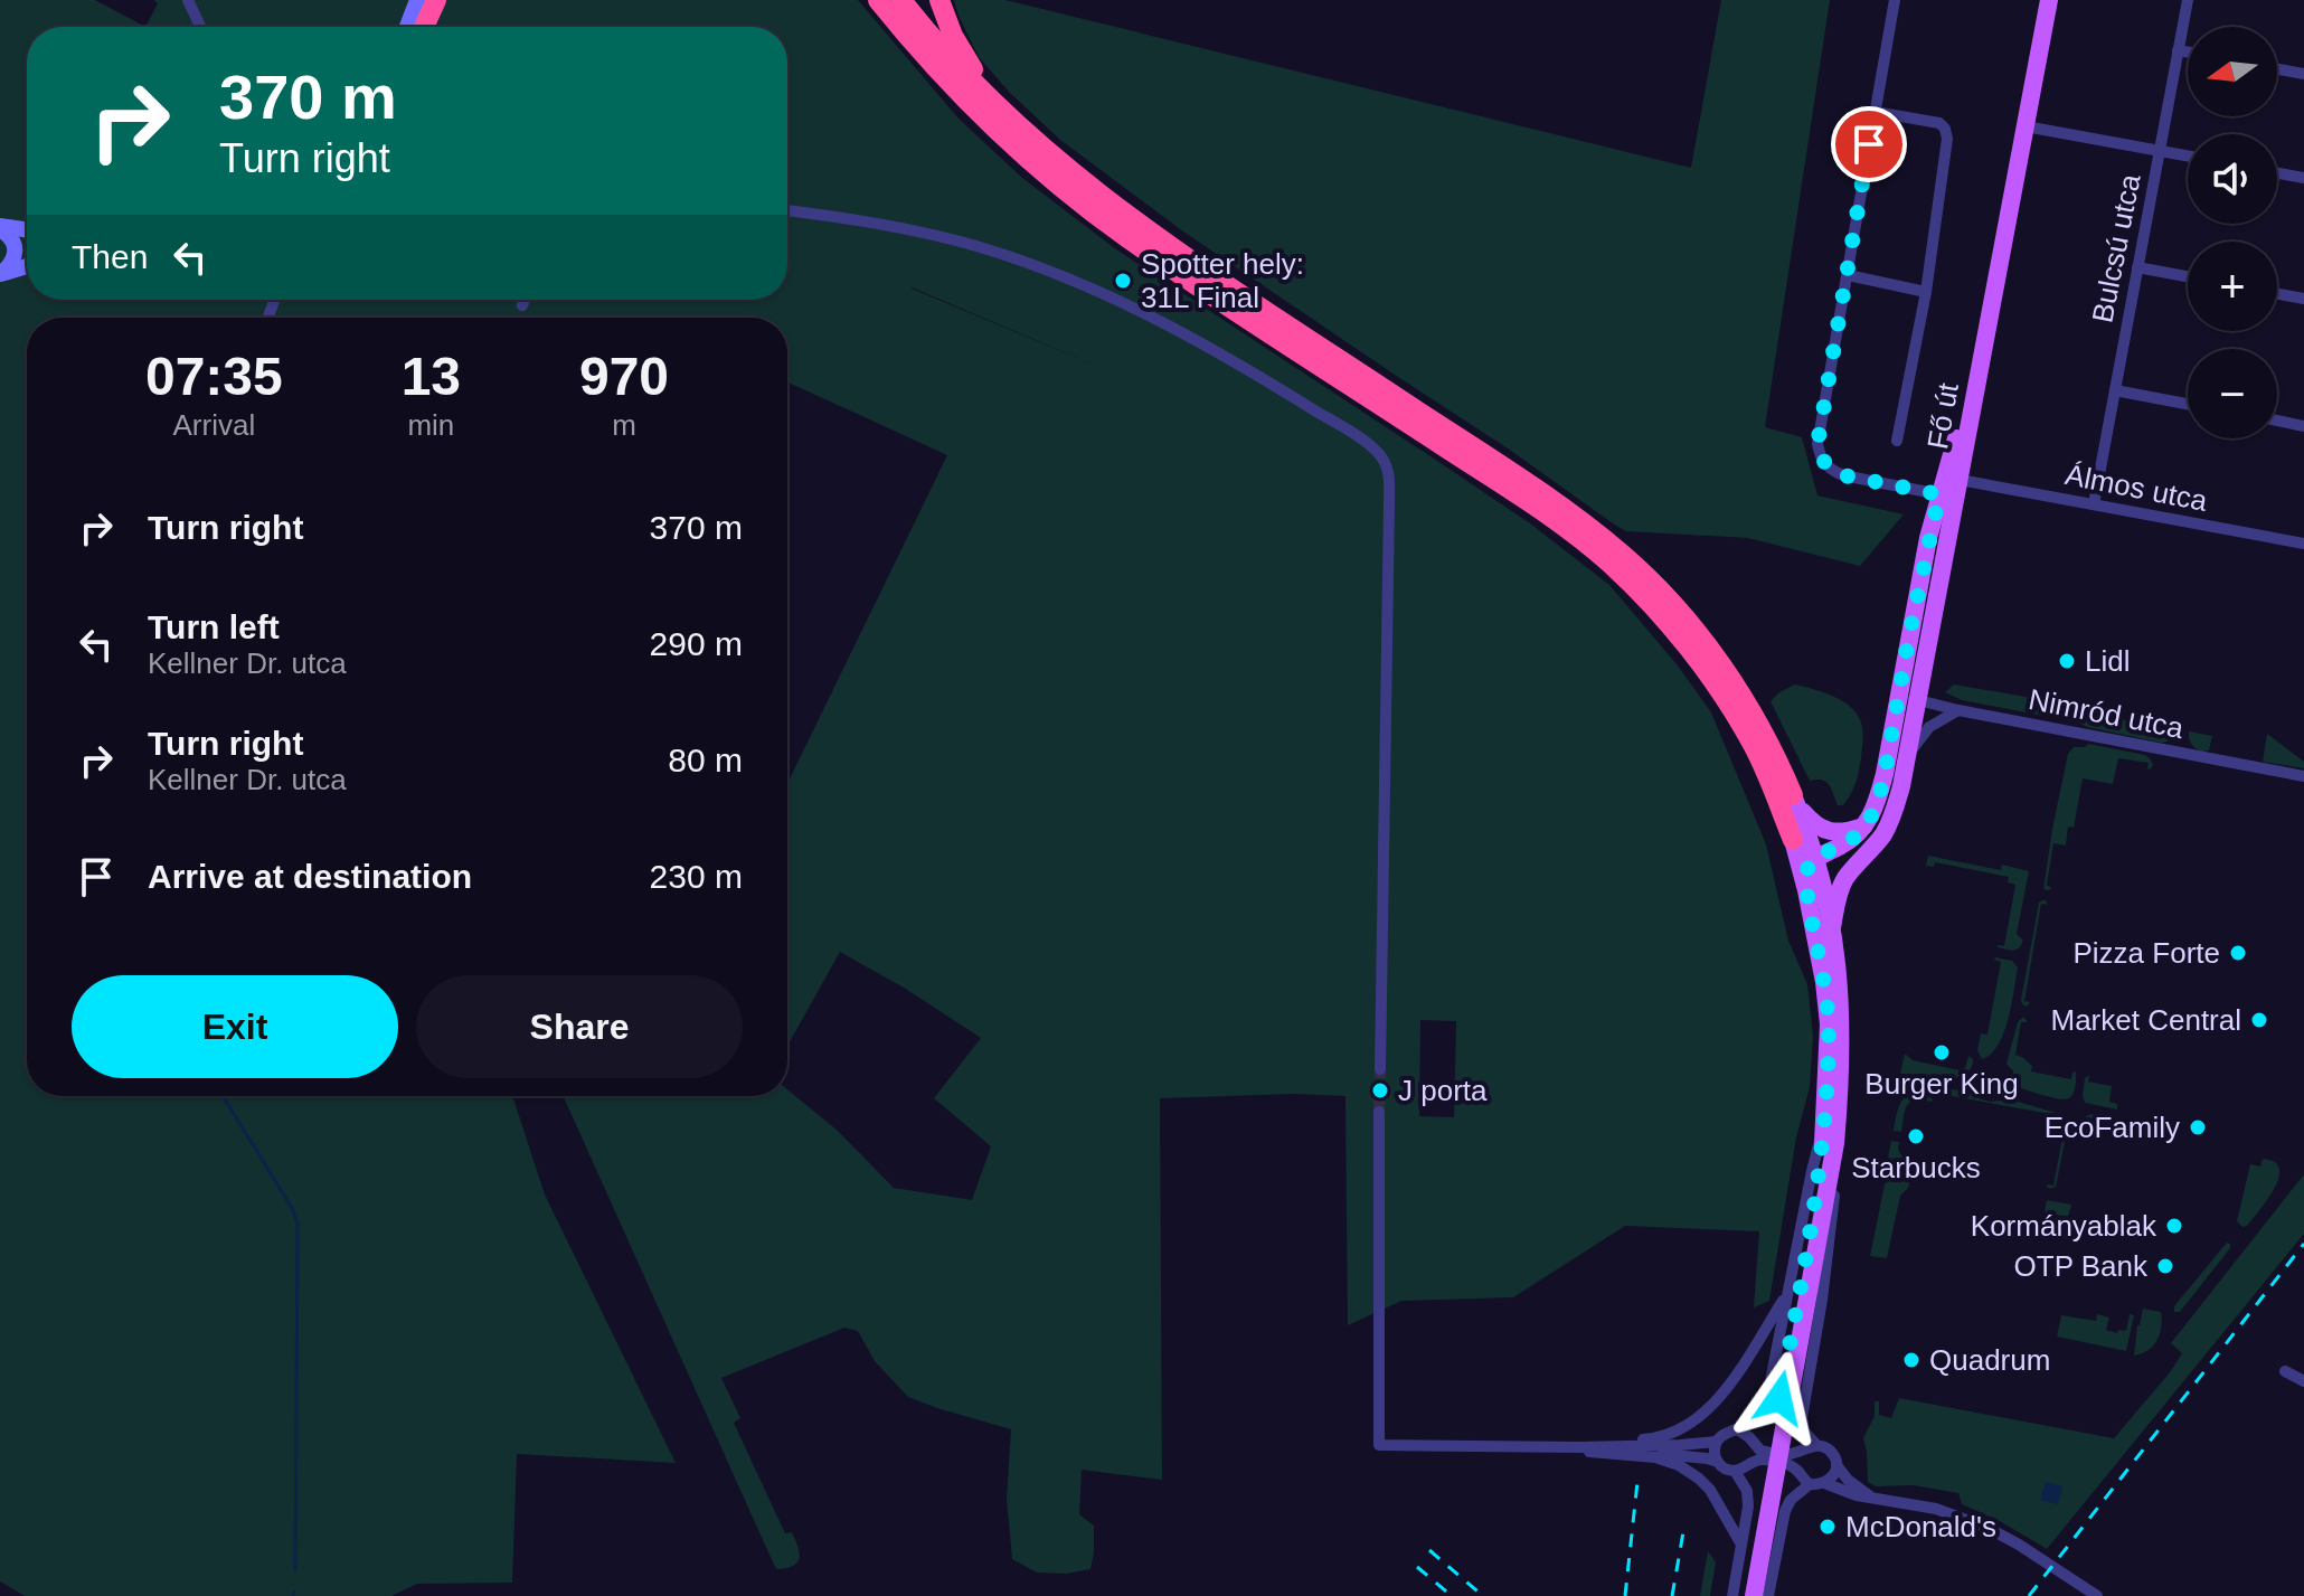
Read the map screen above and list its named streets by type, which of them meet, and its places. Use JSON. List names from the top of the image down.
{
  "streets": {
    "main road": ["Fő út"],
    "street": ["Bulcsú utca", "Álmos utca", "Nimród utca"]
  },
  "crossings": [
    ["Bulcsú utca", "Álmos utca"],
    ["Fő út", "Álmos utca"],
    ["Fő út", "Nimród utca"]
  ],
  "places": [
    "Spotter hely: 31L Final",
    "Lidl",
    "Pizza Forte",
    "Market Central",
    "Burger King",
    "J porta",
    "EcoFamily",
    "Starbucks",
    "Kormányablak",
    "OTP Bank",
    "Quadrum",
    "McDonald's"
  ],
  "north": "left",
  "page": {
    "map_buttons": ["+", "−"],
    "turn": ["370 m", "Turn right"],
    "then": "Then",
    "eta": [
      "07:35",
      "Arrival",
      "13",
      "min",
      "970",
      "m"
    ],
    "list": [
      {
        "name": "Turn right",
        "value": "370 m"
      },
      {
        "name": "Turn left",
        "note": "Kellner Dr. utca",
        "value": "290 m"
      },
      {
        "name": "Turn right",
        "note": "Kellner Dr. utca",
        "value": "80 m"
      },
      {
        "name": "Arrive at destination",
        "value": "230 m"
      }
    ],
    "buttons": ["Exit", "Share"]
  }
}
